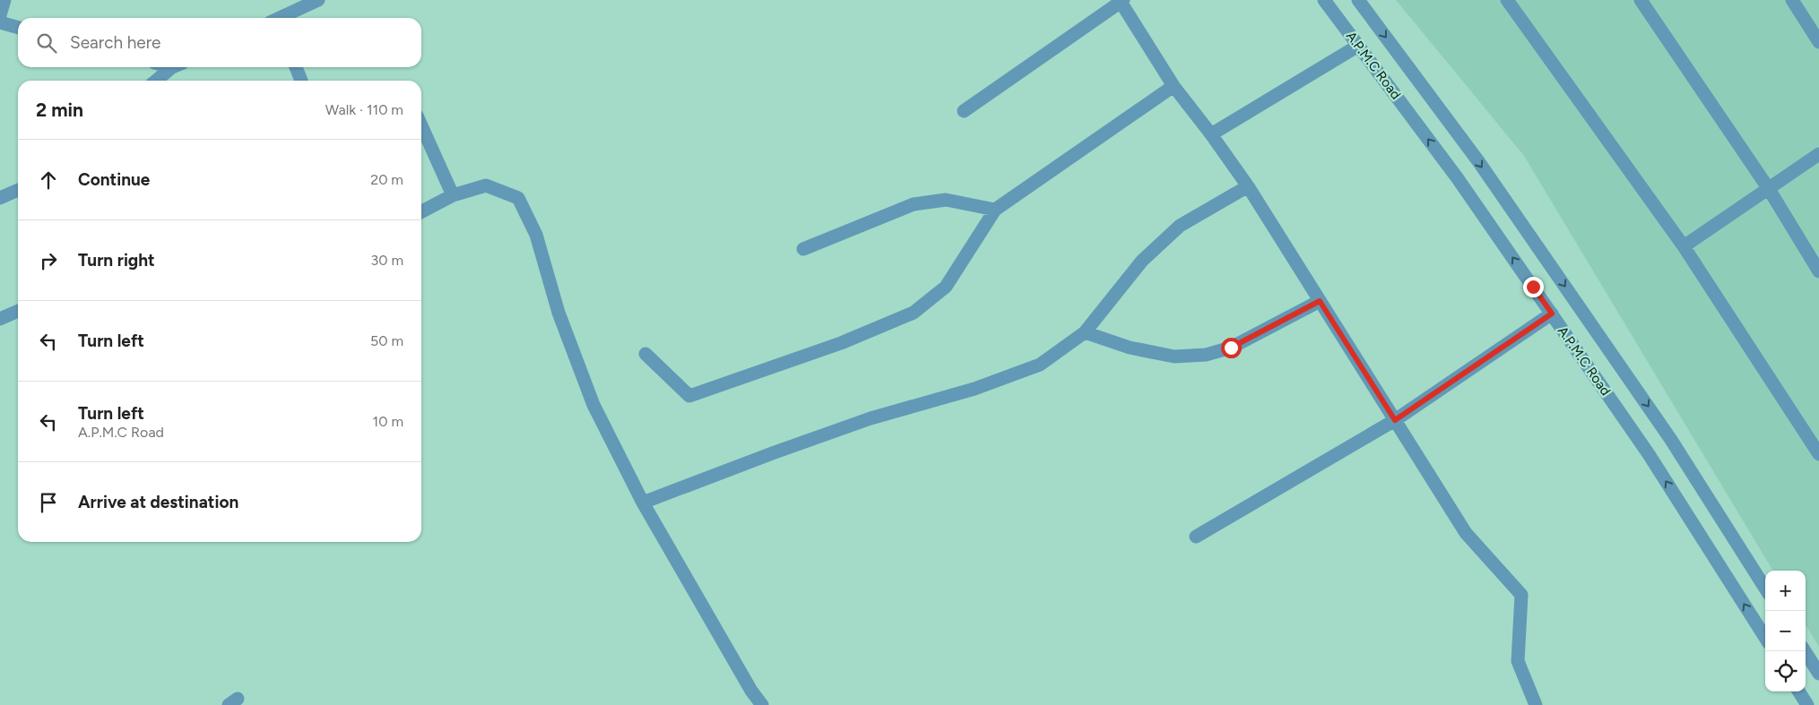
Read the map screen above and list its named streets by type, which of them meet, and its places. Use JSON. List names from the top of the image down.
{
  "streets": {
    "street": ["A.P.M.C Road"]
  },
  "page": {
    "search": "Search here",
    "heading": ["2 min", "Walk · 110 m"],
    "list": [
      ["Continue", "20 m"],
      ["Turn right", "30 m"],
      ["Turn left", "50 m"],
      ["Turn left", "A.P.M.C Road", "10 m"],
      "Arrive at destination"
    ],
    "map_buttons": ["+", "−"]
  }
}
